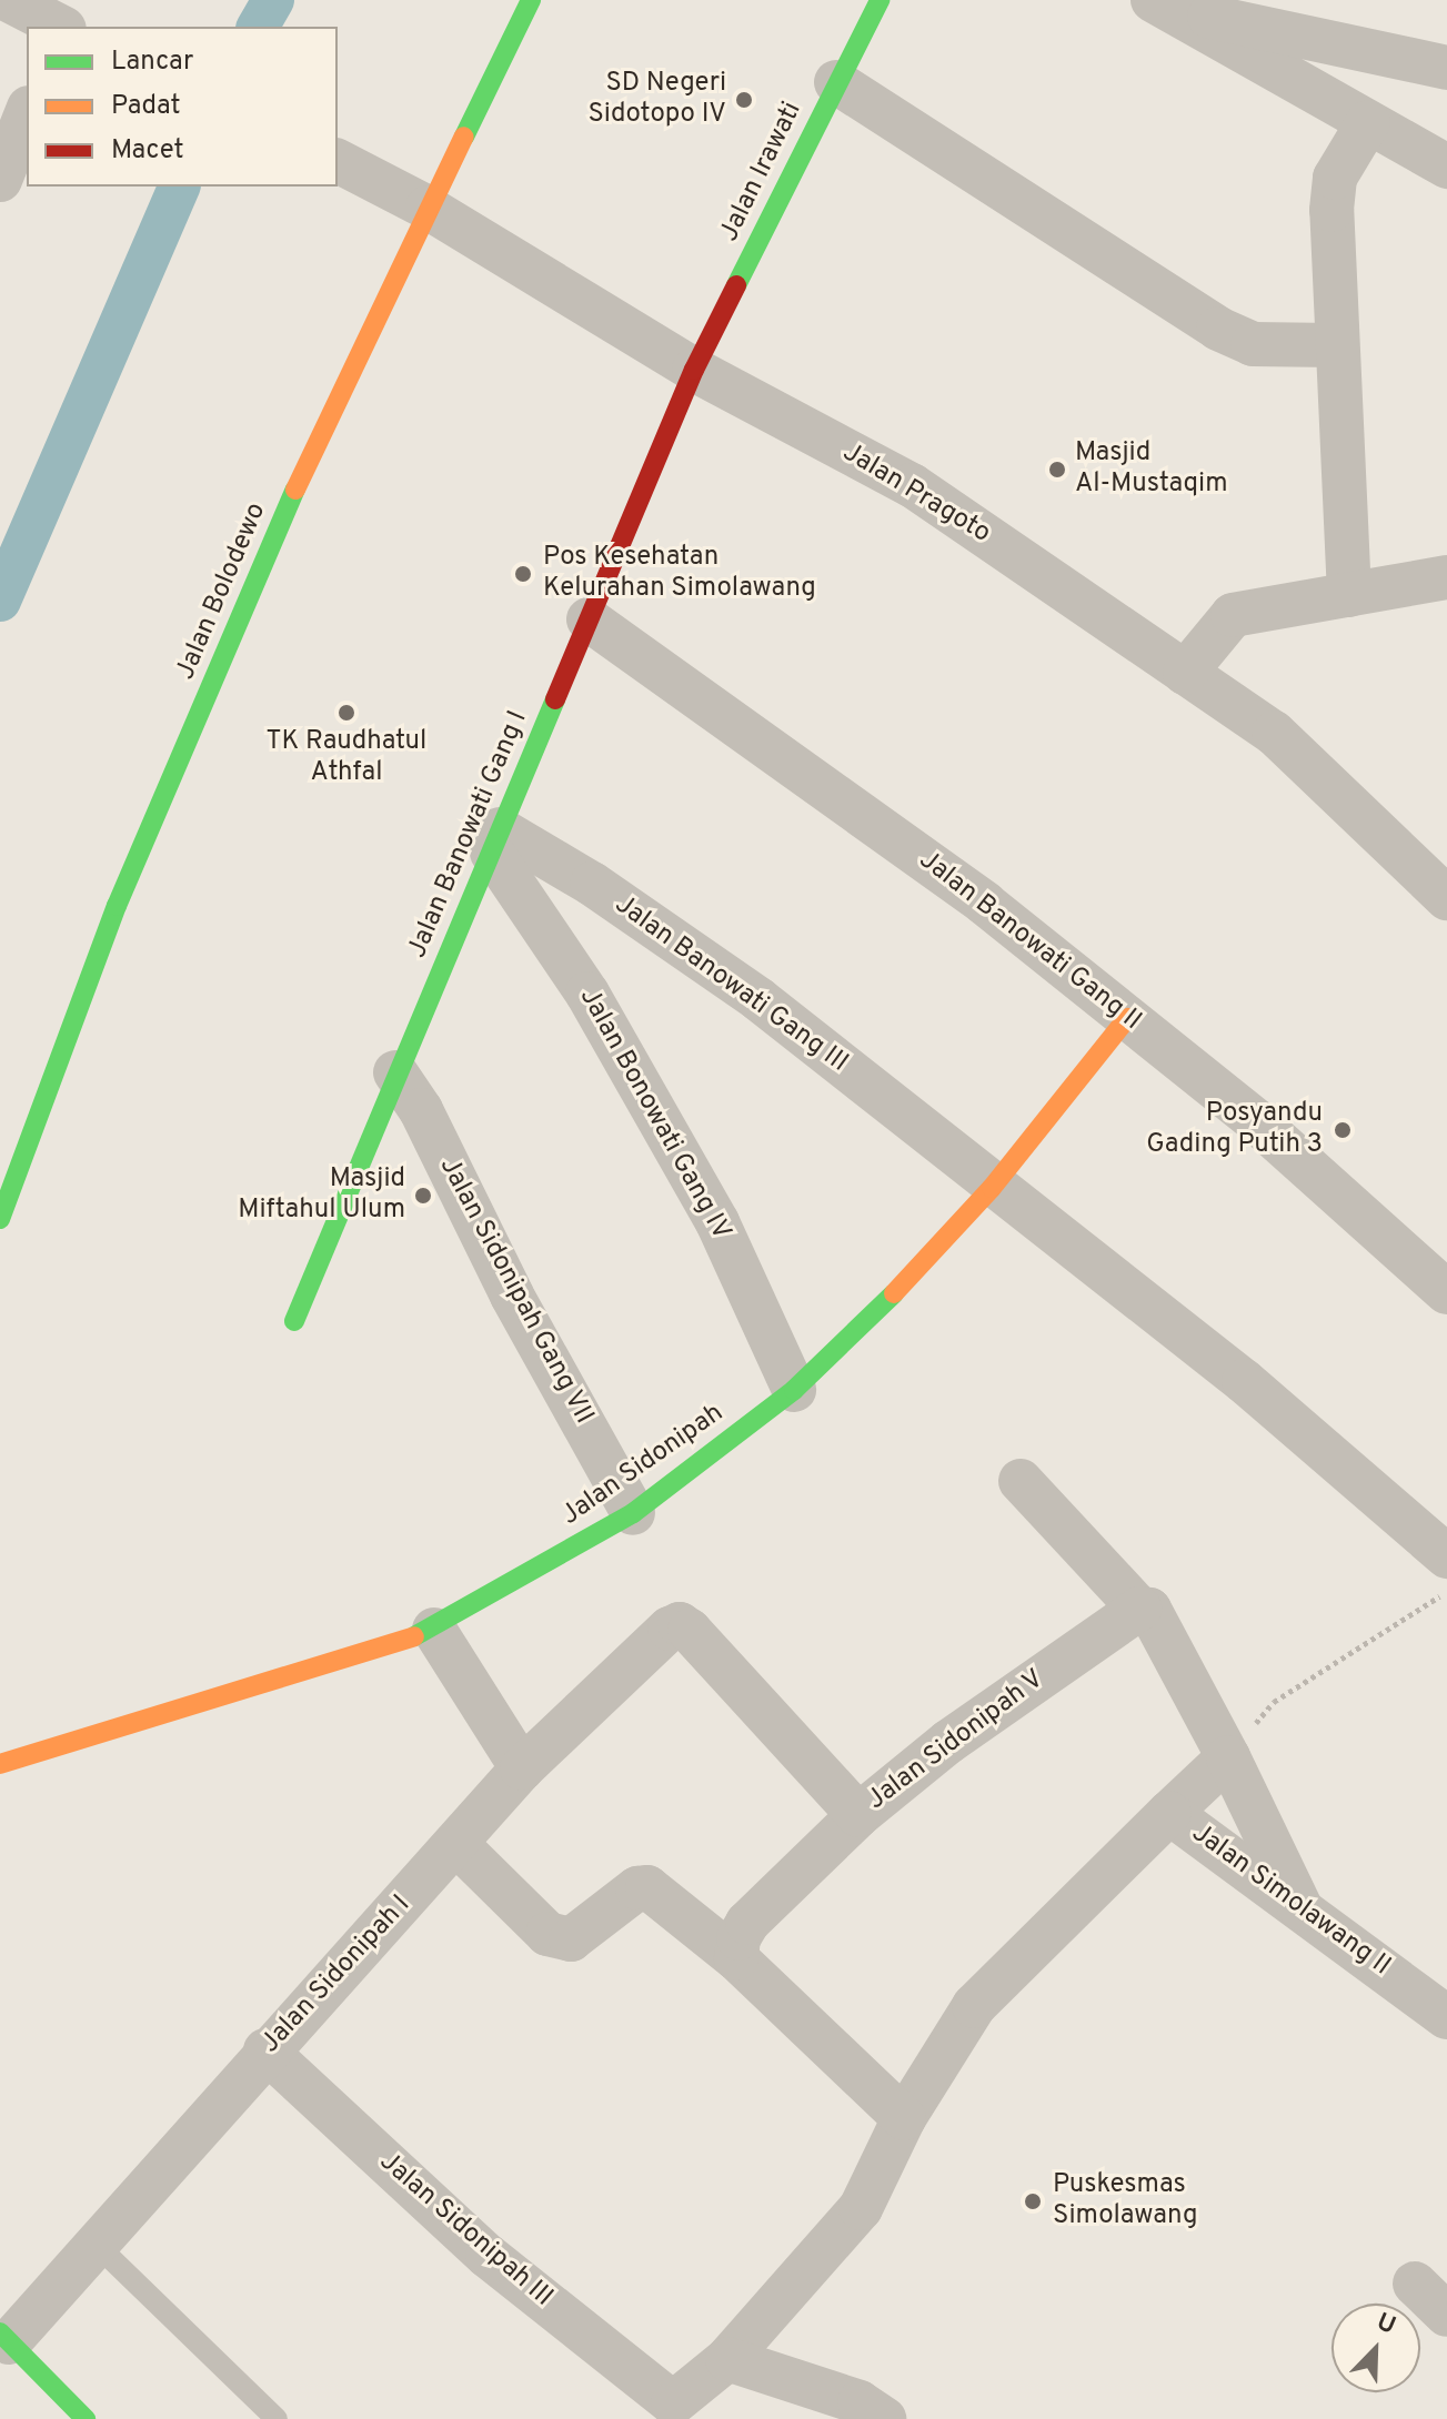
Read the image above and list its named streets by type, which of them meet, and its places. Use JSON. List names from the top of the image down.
{
  "streets": {
    "street": [
      "Jalan Irawati",
      "Jalan Pragoto",
      "Jalan Bolodewo",
      "Jalan Banowati Gang I",
      "Jalan Banowati Gang II",
      "Jalan Banowati Gang III",
      "Jalan Bonowati Gang IV",
      "Jalan Sidonipah Gang VII",
      "Jalan Sidonipah",
      "Jalan Sidonipah V",
      "Jalan Simolawang II",
      "Jalan Sidonipah I",
      "Jalan Sidonipah III"
    ]
  },
  "crossings": [
    ["Jalan Irawati", "Jalan Pragoto"],
    ["Jalan Irawati", "Jalan Banowati Gang I"],
    ["Jalan Pragoto", "Jalan Bolodewo"],
    ["Jalan Pragoto", "Jalan Banowati Gang I"],
    ["Jalan Banowati Gang I", "Jalan Banowati Gang II"],
    ["Jalan Banowati Gang I", "Jalan Banowati Gang III"],
    ["Jalan Banowati Gang I", "Jalan Bonowati Gang IV"],
    ["Jalan Banowati Gang I", "Jalan Sidonipah Gang VII"],
    ["Jalan Banowati Gang II", "Jalan Sidonipah"],
    ["Jalan Banowati Gang III", "Jalan Bonowati Gang IV"],
    ["Jalan Banowati Gang III", "Jalan Sidonipah"],
    ["Jalan Bonowati Gang IV", "Jalan Sidonipah"],
    ["Jalan Sidonipah Gang VII", "Jalan Sidonipah"],
    ["Jalan Sidonipah V", "Jalan Sidonipah I"],
    ["Jalan Sidonipah I", "Jalan Sidonipah III"]
  ],
  "places": [
    "SD Negeri Sidotopo IV",
    "Masjid Al-Mustaqim",
    "Pos Kesehatan Kelurahan Simolawang",
    "TK Raudhatul Athfal",
    "Posyandu Gading Putih 3",
    "Masjid Miftahul Ulum",
    "Puskesmas Simolawang"
  ],
  "legend": ["Lancar", "Padat", "Macet"],
  "north": "top right"
}
